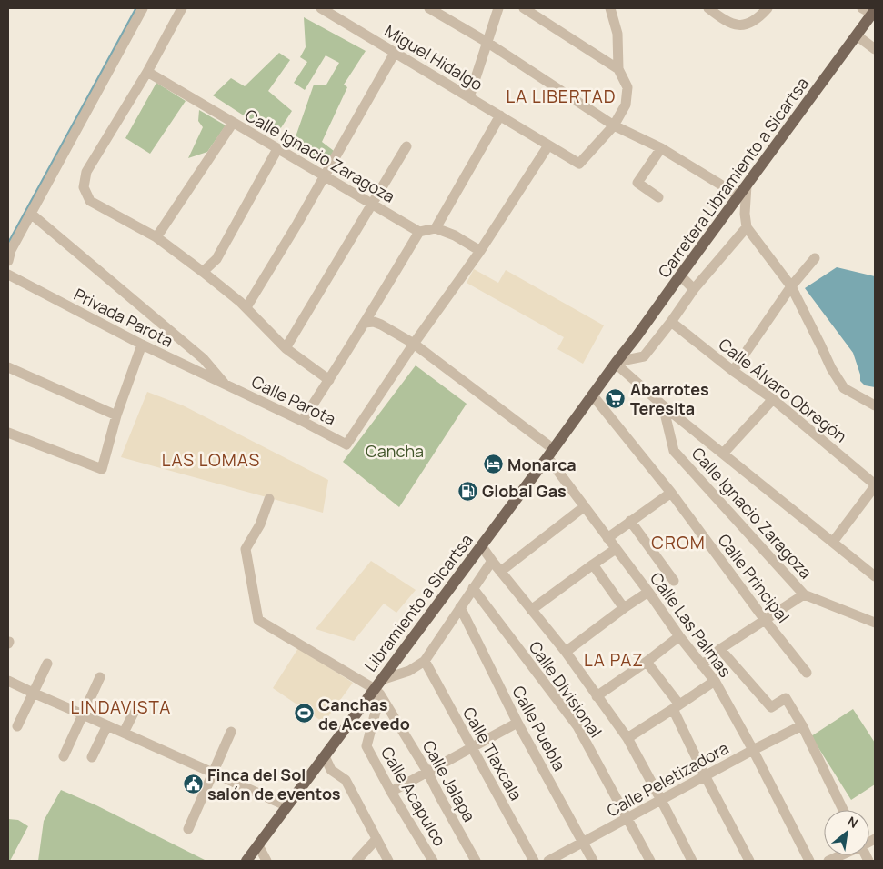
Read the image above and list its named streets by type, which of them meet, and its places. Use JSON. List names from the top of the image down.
{
  "streets": {
    "main road": ["Carretera Libramiento a Sicartsa", "Libramiento a Sicartsa"],
    "street": [
      "Miguel Hidalgo",
      "Calle Ignacio Zaragoza",
      "Privada Parota",
      "Calle Álvaro Obregón",
      "Calle Parota",
      "Calle Principal",
      "Calle Las Palmas",
      "Calle Divisional",
      "Calle Puebla",
      "Calle Tlaxcala",
      "Calle Peletizadora",
      "Calle Jalapa",
      "Calle Acapulco"
    ]
  },
  "crossings": [
    ["Calle Ignacio Zaragoza", "Carretera Libramiento a Sicartsa"],
    ["Calle Ignacio Zaragoza", "Libramiento a Sicartsa"],
    ["Carretera Libramiento a Sicartsa", "Libramiento a Sicartsa"],
    ["Privada Parota", "Calle Parota"],
    ["Calle Parota", "Calle Las Palmas"],
    ["Calle Principal", "Libramiento a Sicartsa"],
    ["Libramiento a Sicartsa", "Calle Las Palmas"],
    ["Libramiento a Sicartsa", "Calle Jalapa"],
    ["Libramiento a Sicartsa", "Calle Acapulco"],
    ["Calle Las Palmas", "Calle Peletizadora"],
    ["Calle Divisional", "Calle Peletizadora"],
    ["Calle Puebla", "Calle Peletizadora"],
    ["Calle Jalapa", "Calle Acapulco"]
  ],
  "districts": [
    "LA LIBERTAD",
    "LAS LOMAS",
    "CROM",
    "LA PAZ",
    "LINDAVISTA"
  ],
  "parks": ["Cancha"],
  "places": {
    "supermarket": ["Abarrotes Teresita"],
    "hotel": ["Monarca"],
    "fuel station": ["Global Gas"],
    "sports": ["Canchas de Acevedo"],
    "public building": ["Finca del Sol salón de eventos"]
  },
  "north": "top right"
}
